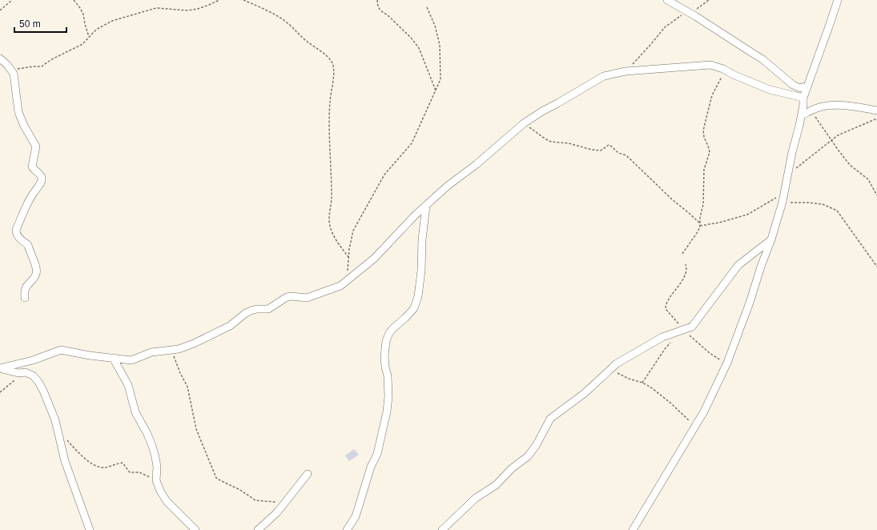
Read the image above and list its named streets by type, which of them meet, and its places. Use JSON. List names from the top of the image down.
{
  "scale_bar": "50 m"
}
